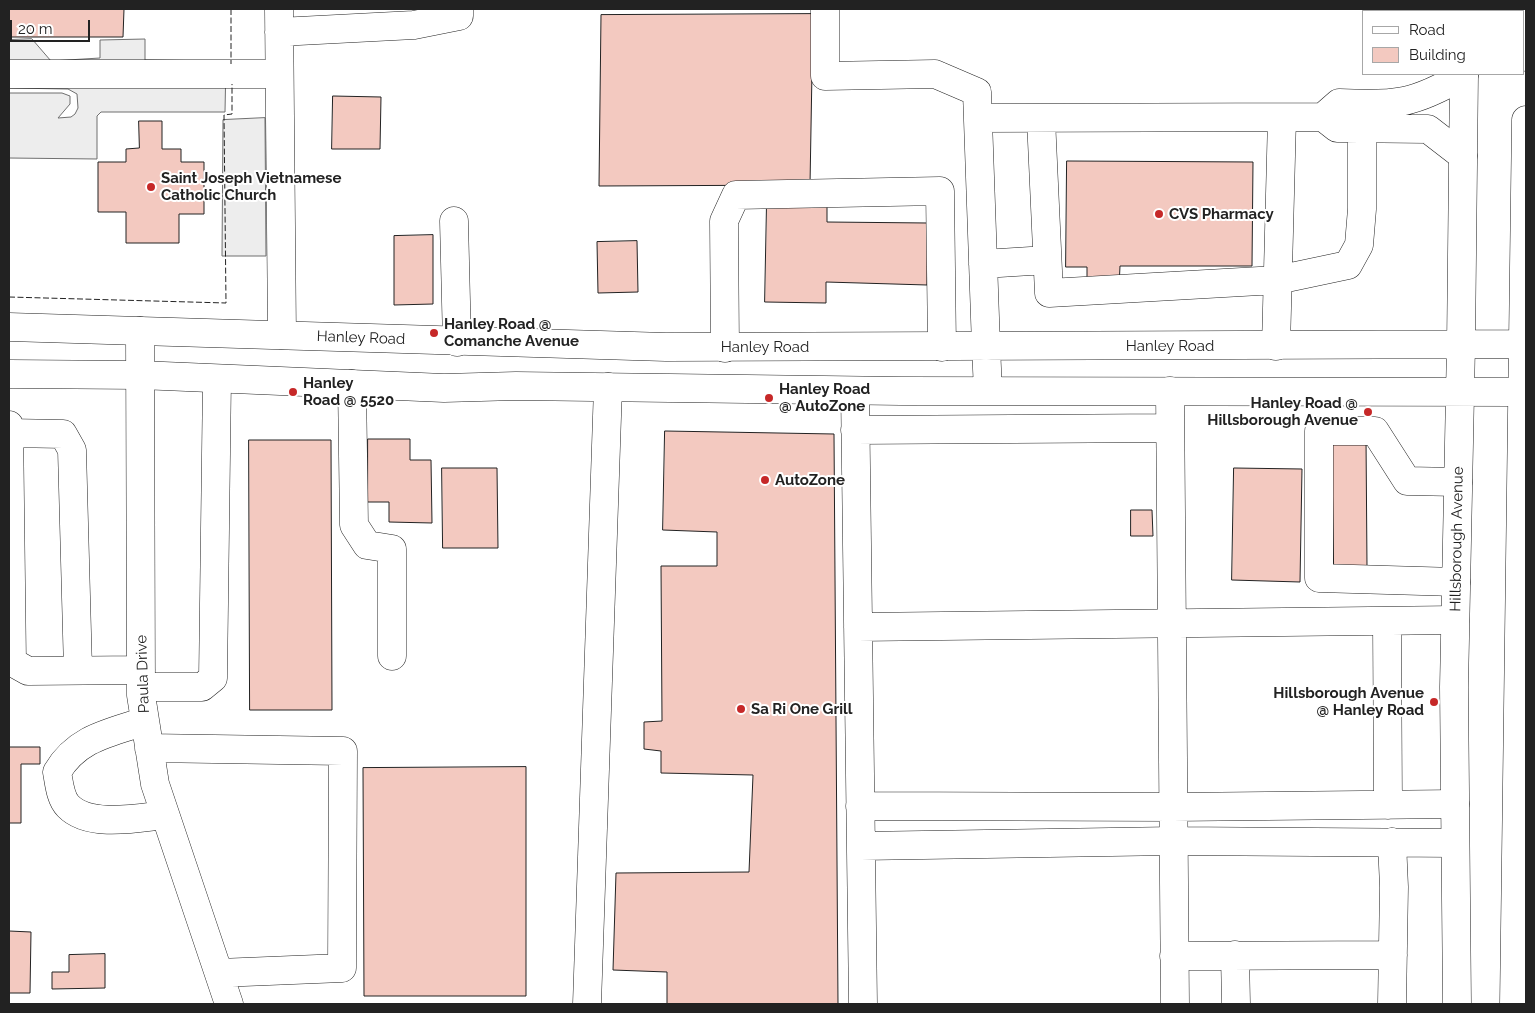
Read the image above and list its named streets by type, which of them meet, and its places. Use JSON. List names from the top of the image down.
{
  "streets": {
    "main road": ["Hanley Road", "Hillsborough Avenue", "Paula Drive"]
  },
  "crossings": [
    ["Hanley Road", "Hillsborough Avenue"],
    ["Hanley Road", "Paula Drive"]
  ],
  "places": [
    "Saint Joseph Vietnamese Catholic Church",
    "CVS Pharmacy",
    "Hanley Road @ Comanche Avenue",
    "Hanley Road @ 5520",
    "Hanley Road @ AutoZone",
    "Hanley Road @ Hillsborough Avenue",
    "AutoZone",
    "Hillsborough Avenue @ Hanley Road",
    "Sa Ri One Grill"
  ],
  "legend": ["Road", "Building"],
  "scale_bar": "20 m"
}
